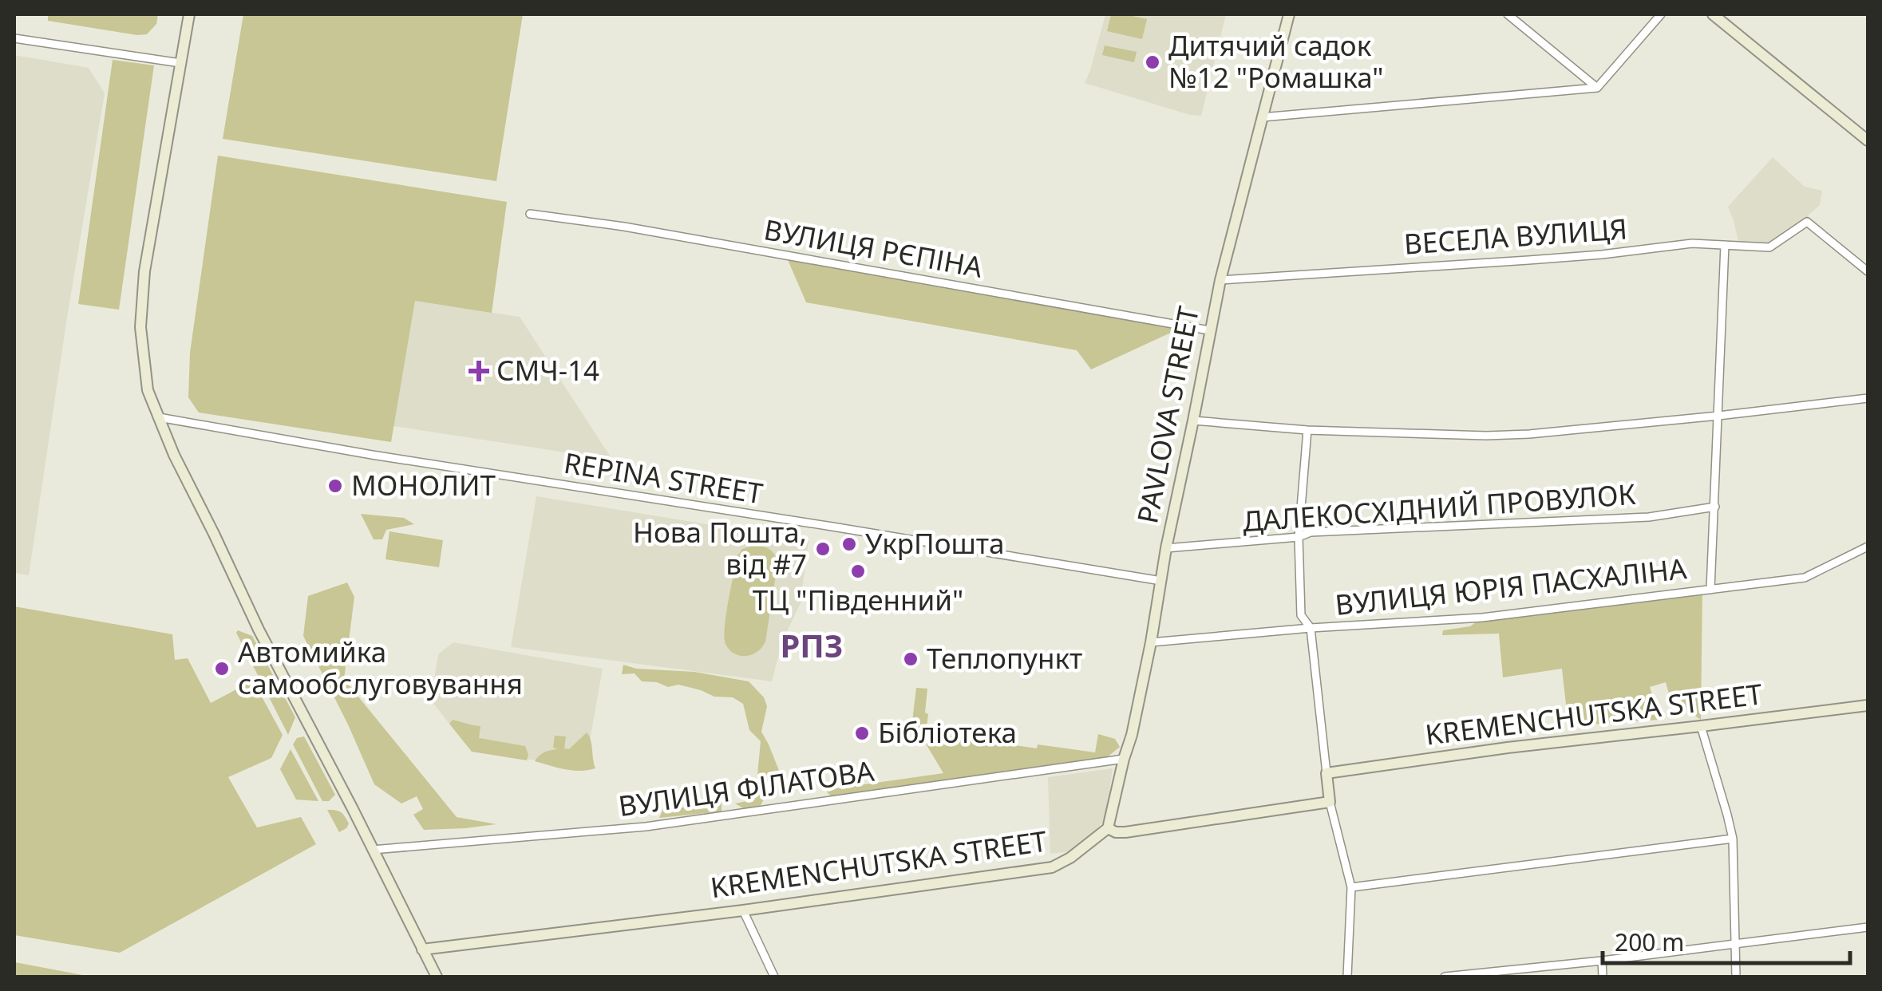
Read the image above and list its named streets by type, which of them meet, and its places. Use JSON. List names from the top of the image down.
{
  "streets": {
    "street": [
      "ВЕСЕЛА ВУЛИЦЯ",
      "ВУЛИЦЯ РЄПІНА",
      "PAVLOVA STREET",
      "REPINA STREET",
      "ДАЛЕКОСХІДНИЙ ПРОВУЛОК",
      "ВУЛИЦЯ ЮРІЯ ПАСХАЛІНА",
      "KREMENCHUTSKA STREET",
      "ВУЛИЦЯ ФІЛАТОВА"
    ]
  },
  "crossings": [
    ["ВЕСЕЛА ВУЛИЦЯ", "PAVLOVA STREET"],
    ["ВУЛИЦЯ РЄПІНА", "PAVLOVA STREET"],
    ["PAVLOVA STREET", "REPINA STREET"],
    ["PAVLOVA STREET", "ДАЛЕКОСХІДНИЙ ПРОВУЛОК"],
    ["PAVLOVA STREET", "ВУЛИЦЯ ЮРІЯ ПАСХАЛІНА"],
    ["PAVLOVA STREET", "KREMENCHUTSKA STREET"],
    ["PAVLOVA STREET", "ВУЛИЦЯ ФІЛАТОВА"]
  ],
  "districts": ["РПЗ"],
  "places": {
    "other": [
      "Дитячий садок №12 \"Ромашка\"",
      "МОНОЛИТ",
      "УкрПошта",
      "Нова Пошта, від #7",
      "ТЦ \"Південний\"",
      "Теплопункт",
      "Автомийка самообслуговування",
      "Бібліотека"
    ],
    "health": ["СМЧ-14"]
  },
  "scale_bar": "200 m"
}
